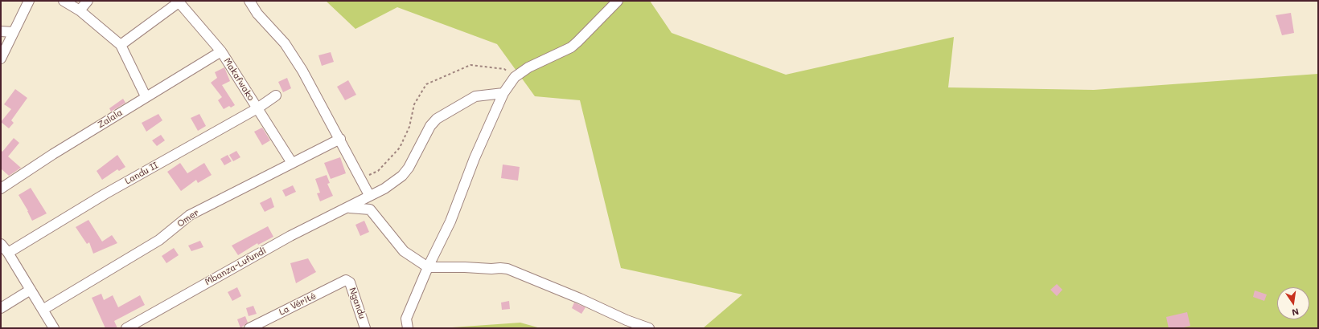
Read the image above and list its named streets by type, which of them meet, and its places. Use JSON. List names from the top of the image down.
{
  "streets": {
    "street": [
      "Makafwako",
      "Zalala",
      "Landu II",
      "Omer",
      "Mbanza-Lufundi",
      "Ngandu",
      "La Vérité"
    ]
  },
  "crossings": [
    ["Makafwako", "Zalala"],
    ["Makafwako", "Landu II"],
    ["Makafwako", "Omer"],
    ["Ngandu", "La Vérité"]
  ],
  "north": "bottom"
}
